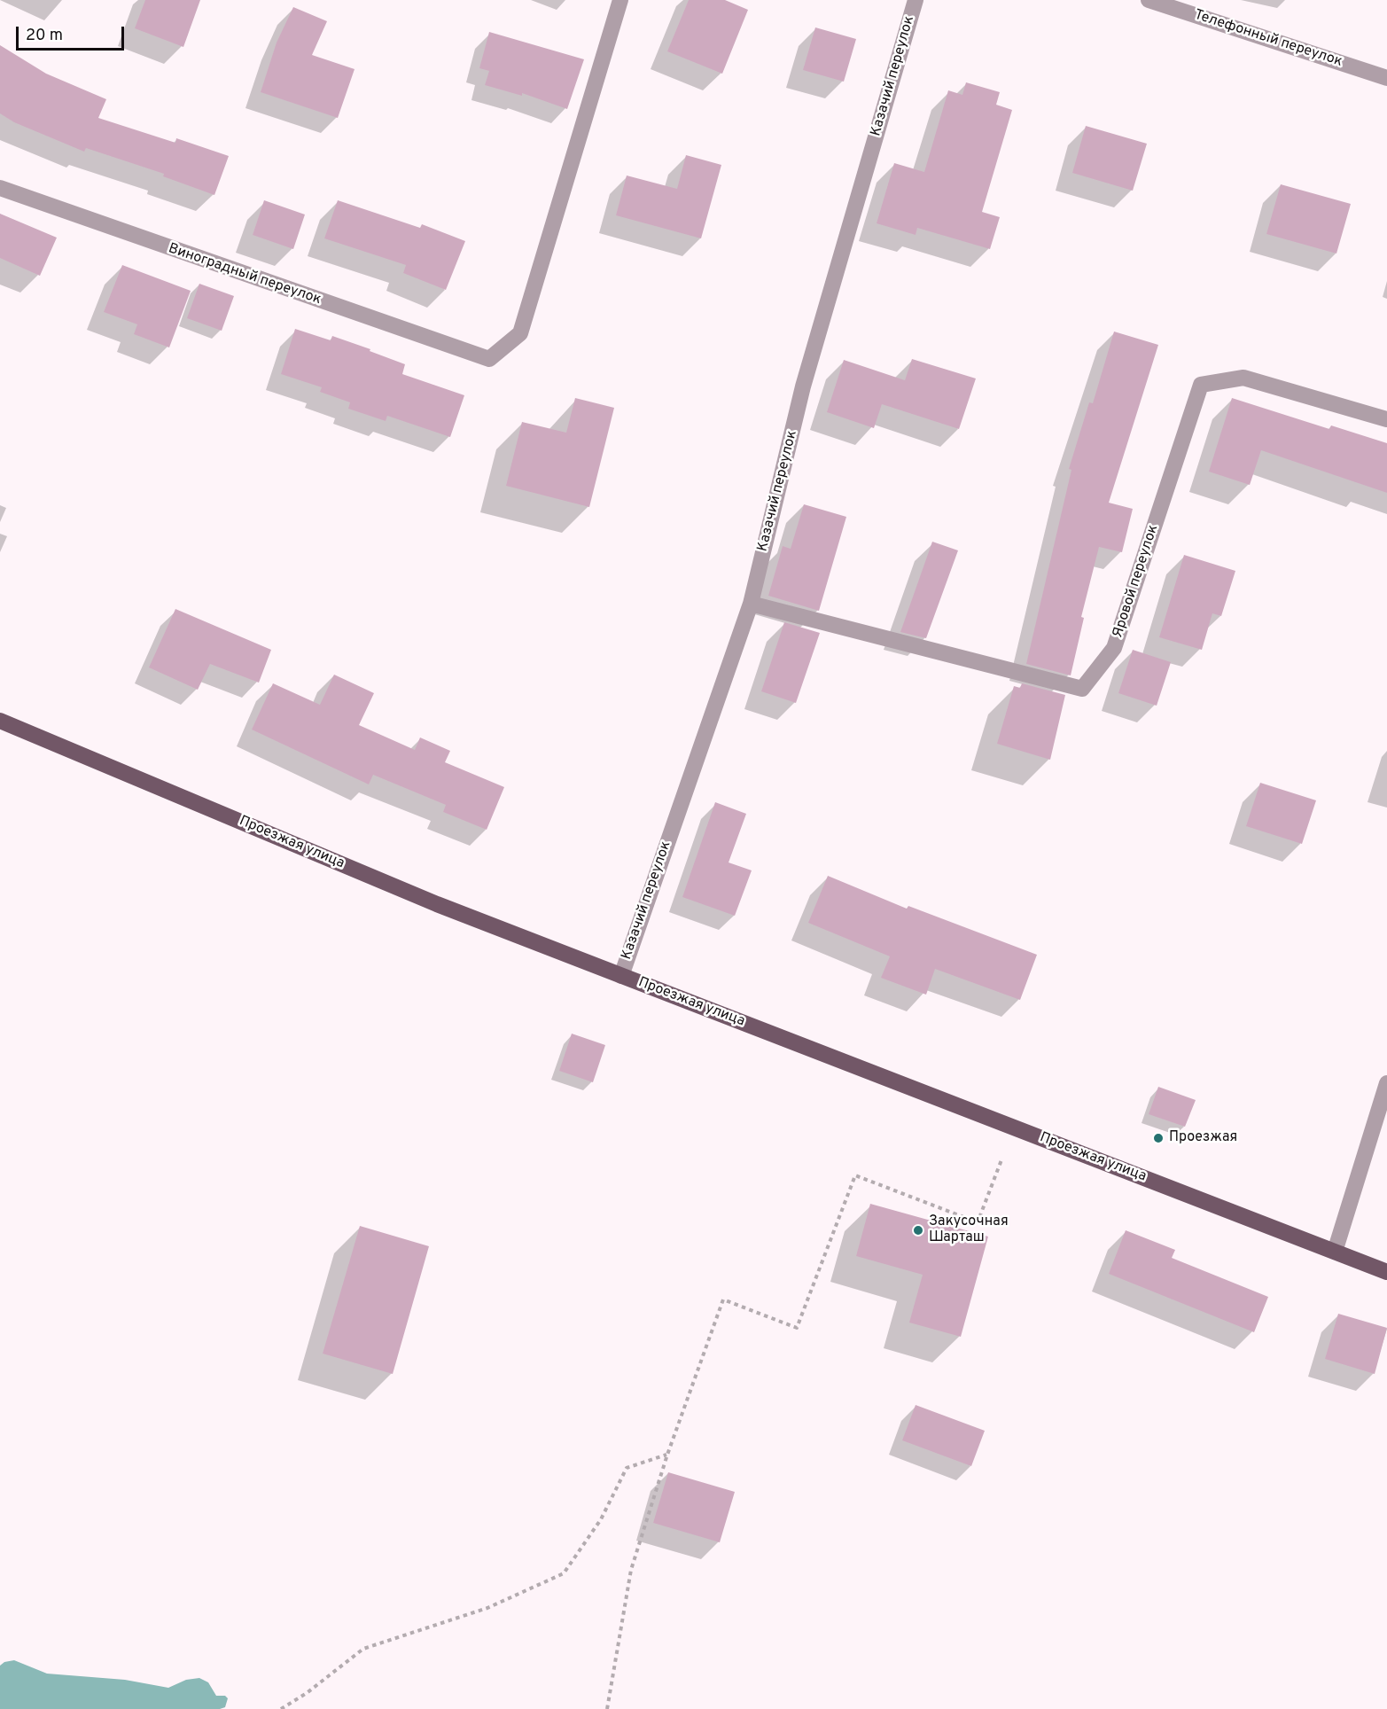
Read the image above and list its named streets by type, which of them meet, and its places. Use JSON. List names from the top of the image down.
{
  "streets": {
    "main road": ["Проезжая улица"],
    "street": [
      "Телефонный переулок",
      "Казачий переулок",
      "Виноградный переулок",
      "Яровой переулок"
    ]
  },
  "crossings": [
    ["Казачий переулок", "Яровой переулок"],
    ["Казачий переулок", "Проезжая улица"]
  ],
  "places": ["Проезжая", "Закусочная Шарташ"],
  "scale_bar": "20 m"
}
